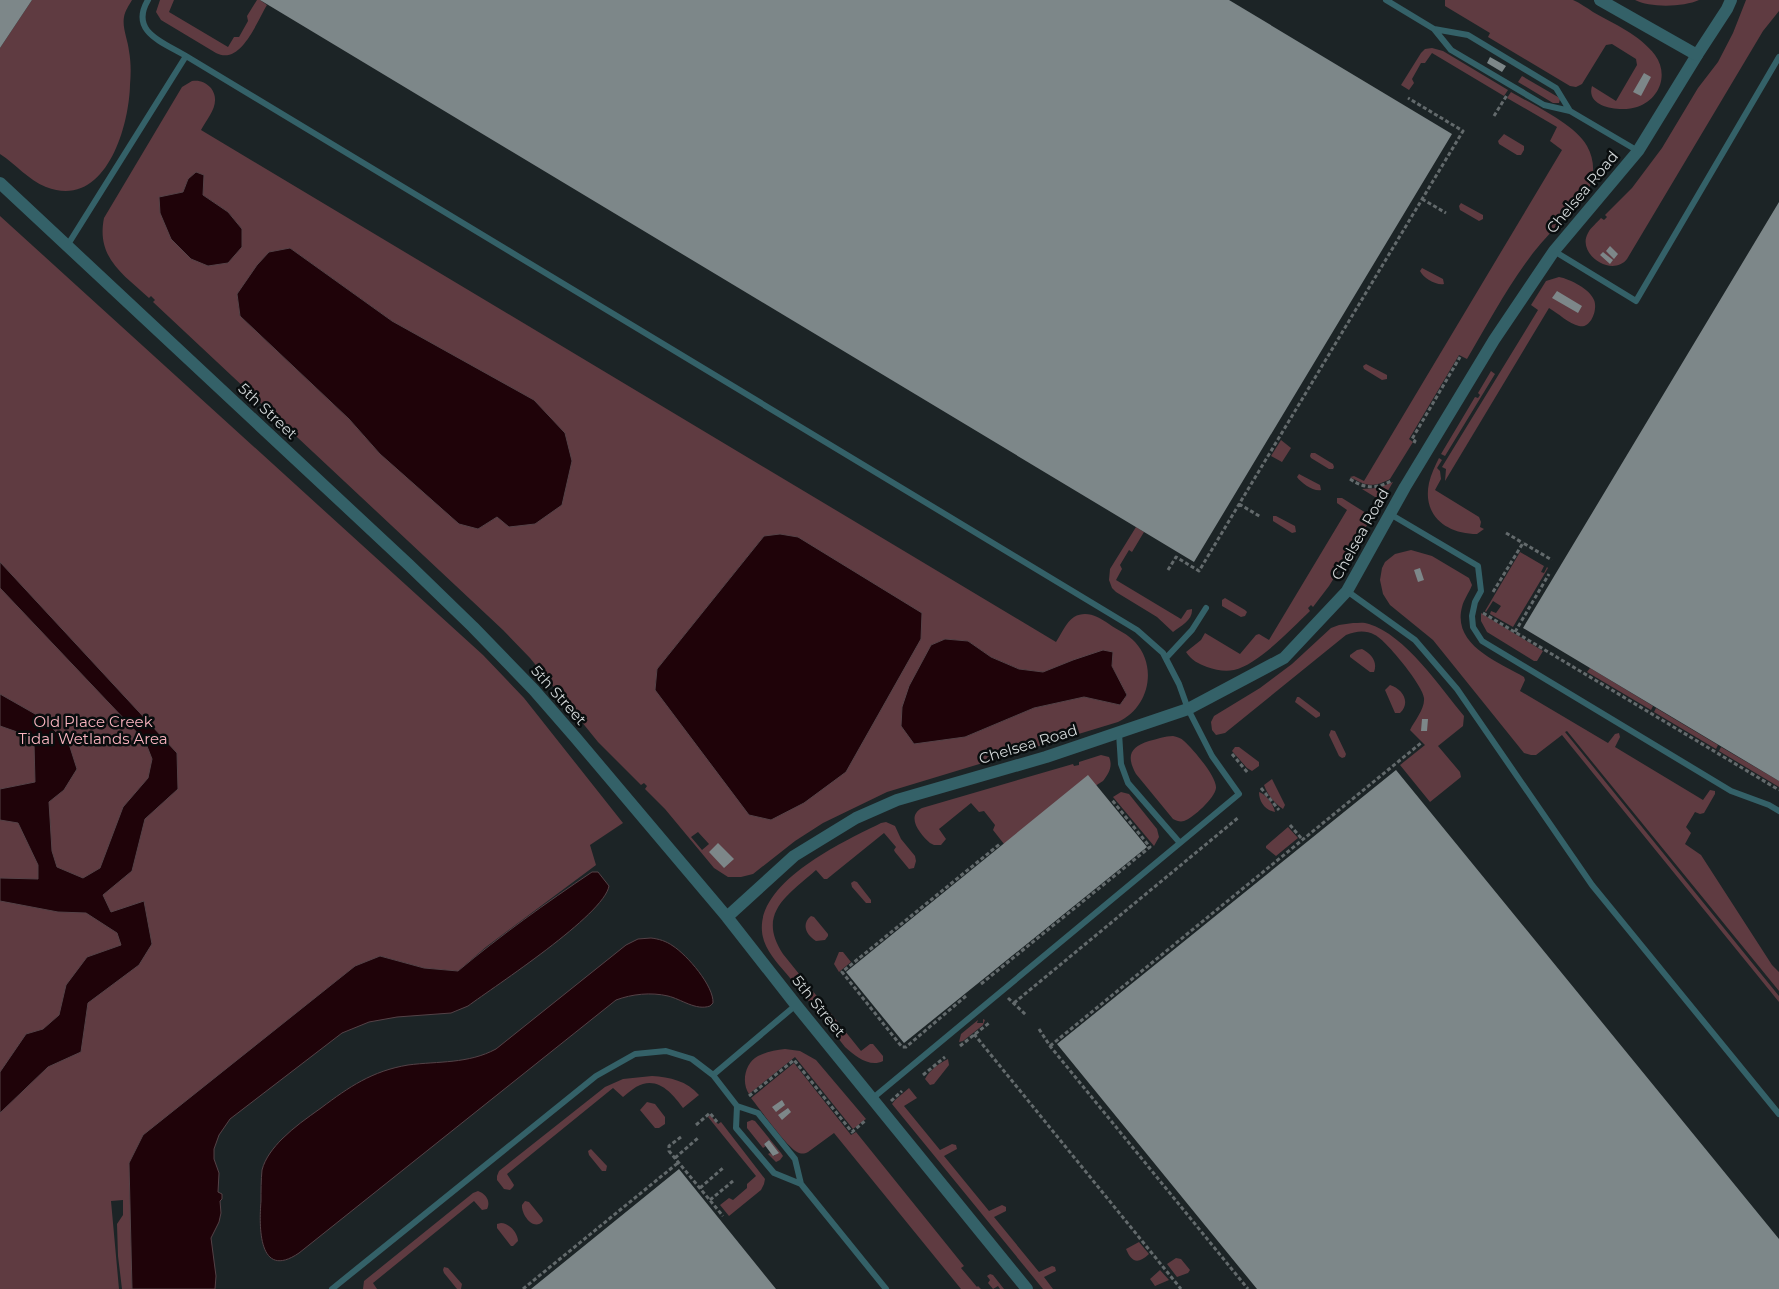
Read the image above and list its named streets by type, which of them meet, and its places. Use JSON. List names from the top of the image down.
{
  "streets": {
    "street": ["Chelsea Road", "5th Street"]
  },
  "crossings": [
    ["Chelsea Road", "5th Street"]
  ],
  "parks": ["Old Place Creek Tidal Wetlands Area"]
}
